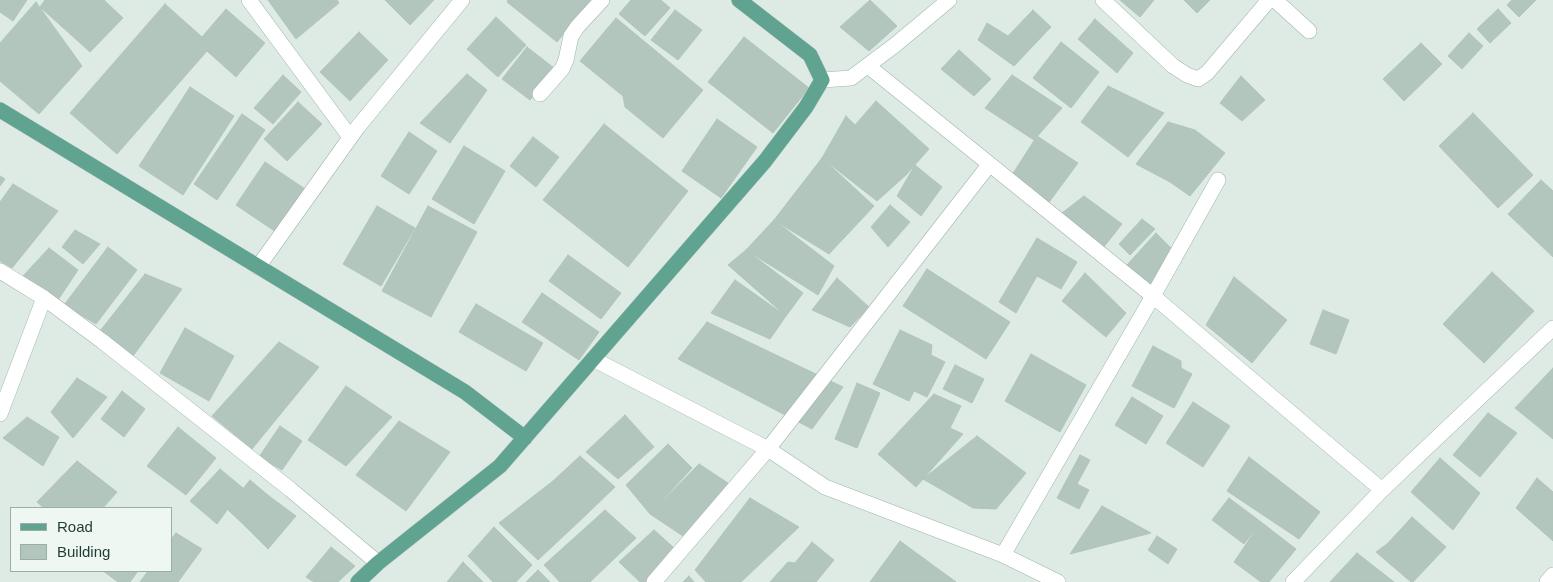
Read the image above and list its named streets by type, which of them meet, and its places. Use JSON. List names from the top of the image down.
{
  "legend": ["Road", "Building"]
}
